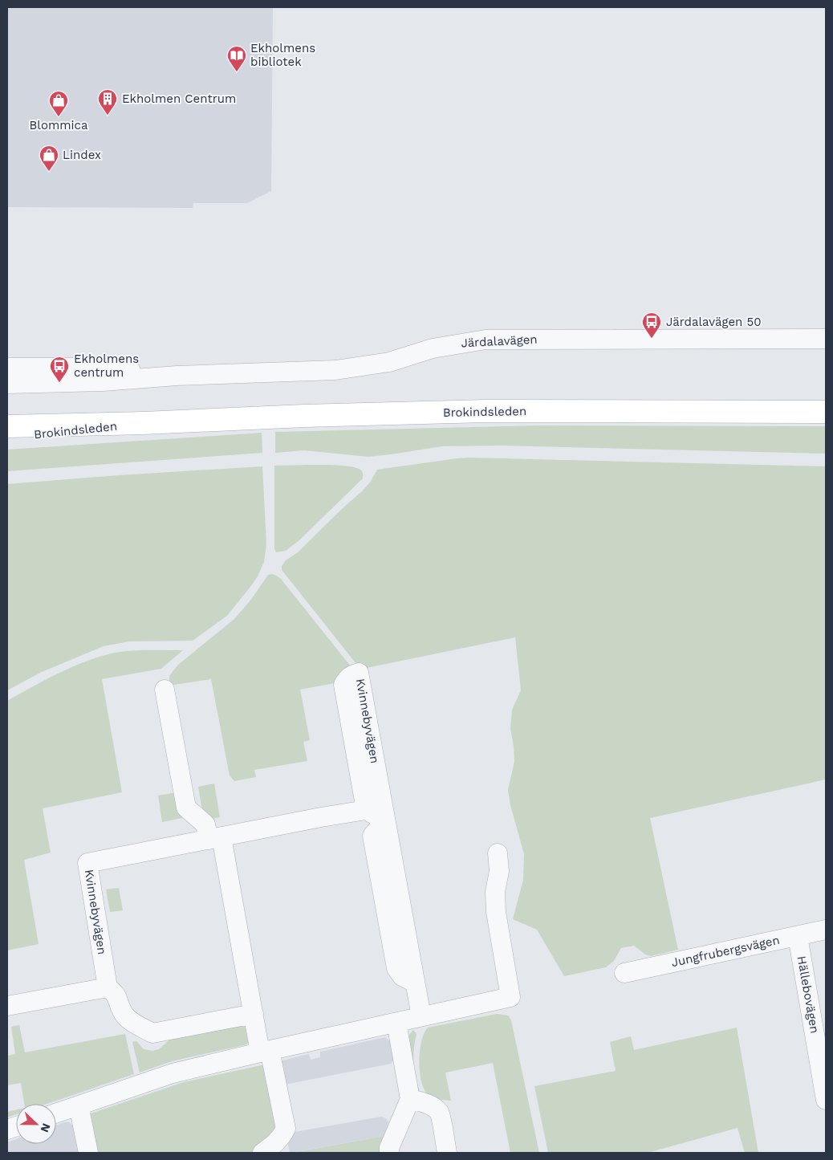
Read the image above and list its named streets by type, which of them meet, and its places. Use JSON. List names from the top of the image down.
{
  "streets": {
    "main road": ["Brokindsleden"],
    "street": [
      "Järdalavägen",
      "Kvinnebyvägen",
      "Jungfrubergsvägen",
      "Hällebovägen"
    ]
  },
  "crossings": [
    ["Jungfrubergsvägen", "Hällebovägen"]
  ],
  "places": {
    "library": ["Ekholmens bibliotek"],
    "building": ["Ekholmen Centrum"],
    "shop": ["Blommica", "Lindex"],
    "bus stop": ["Järdalavägen 50", "Ekholmens centrum"]
  },
  "north": "right"
}
